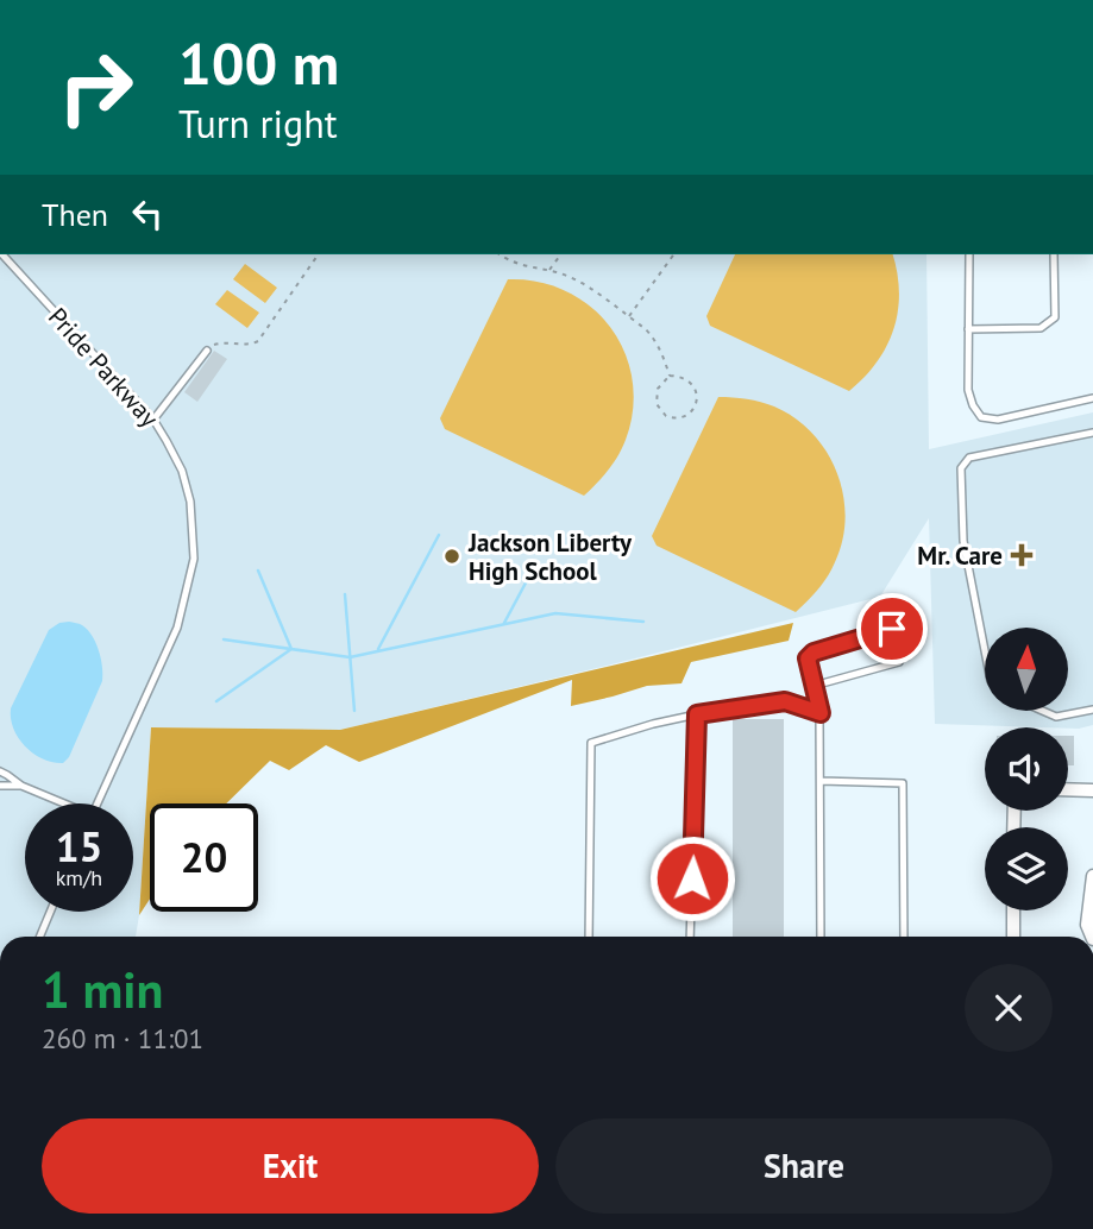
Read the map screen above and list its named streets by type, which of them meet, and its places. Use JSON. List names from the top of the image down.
{
  "streets": {
    "lane": ["Pride Parkway"]
  },
  "places": {
    "health": ["Mr. Care"],
    "other": ["Jackson Liberty High School"]
  },
  "north": "top",
  "page": {
    "turn": ["100 m", "Turn right"],
    "then": "Then",
    "speed": "15 km/h",
    "limit": "20",
    "heading": ["1 min", "260 m · 11:01"],
    "buttons": ["Exit", "Share"]
  }
}
